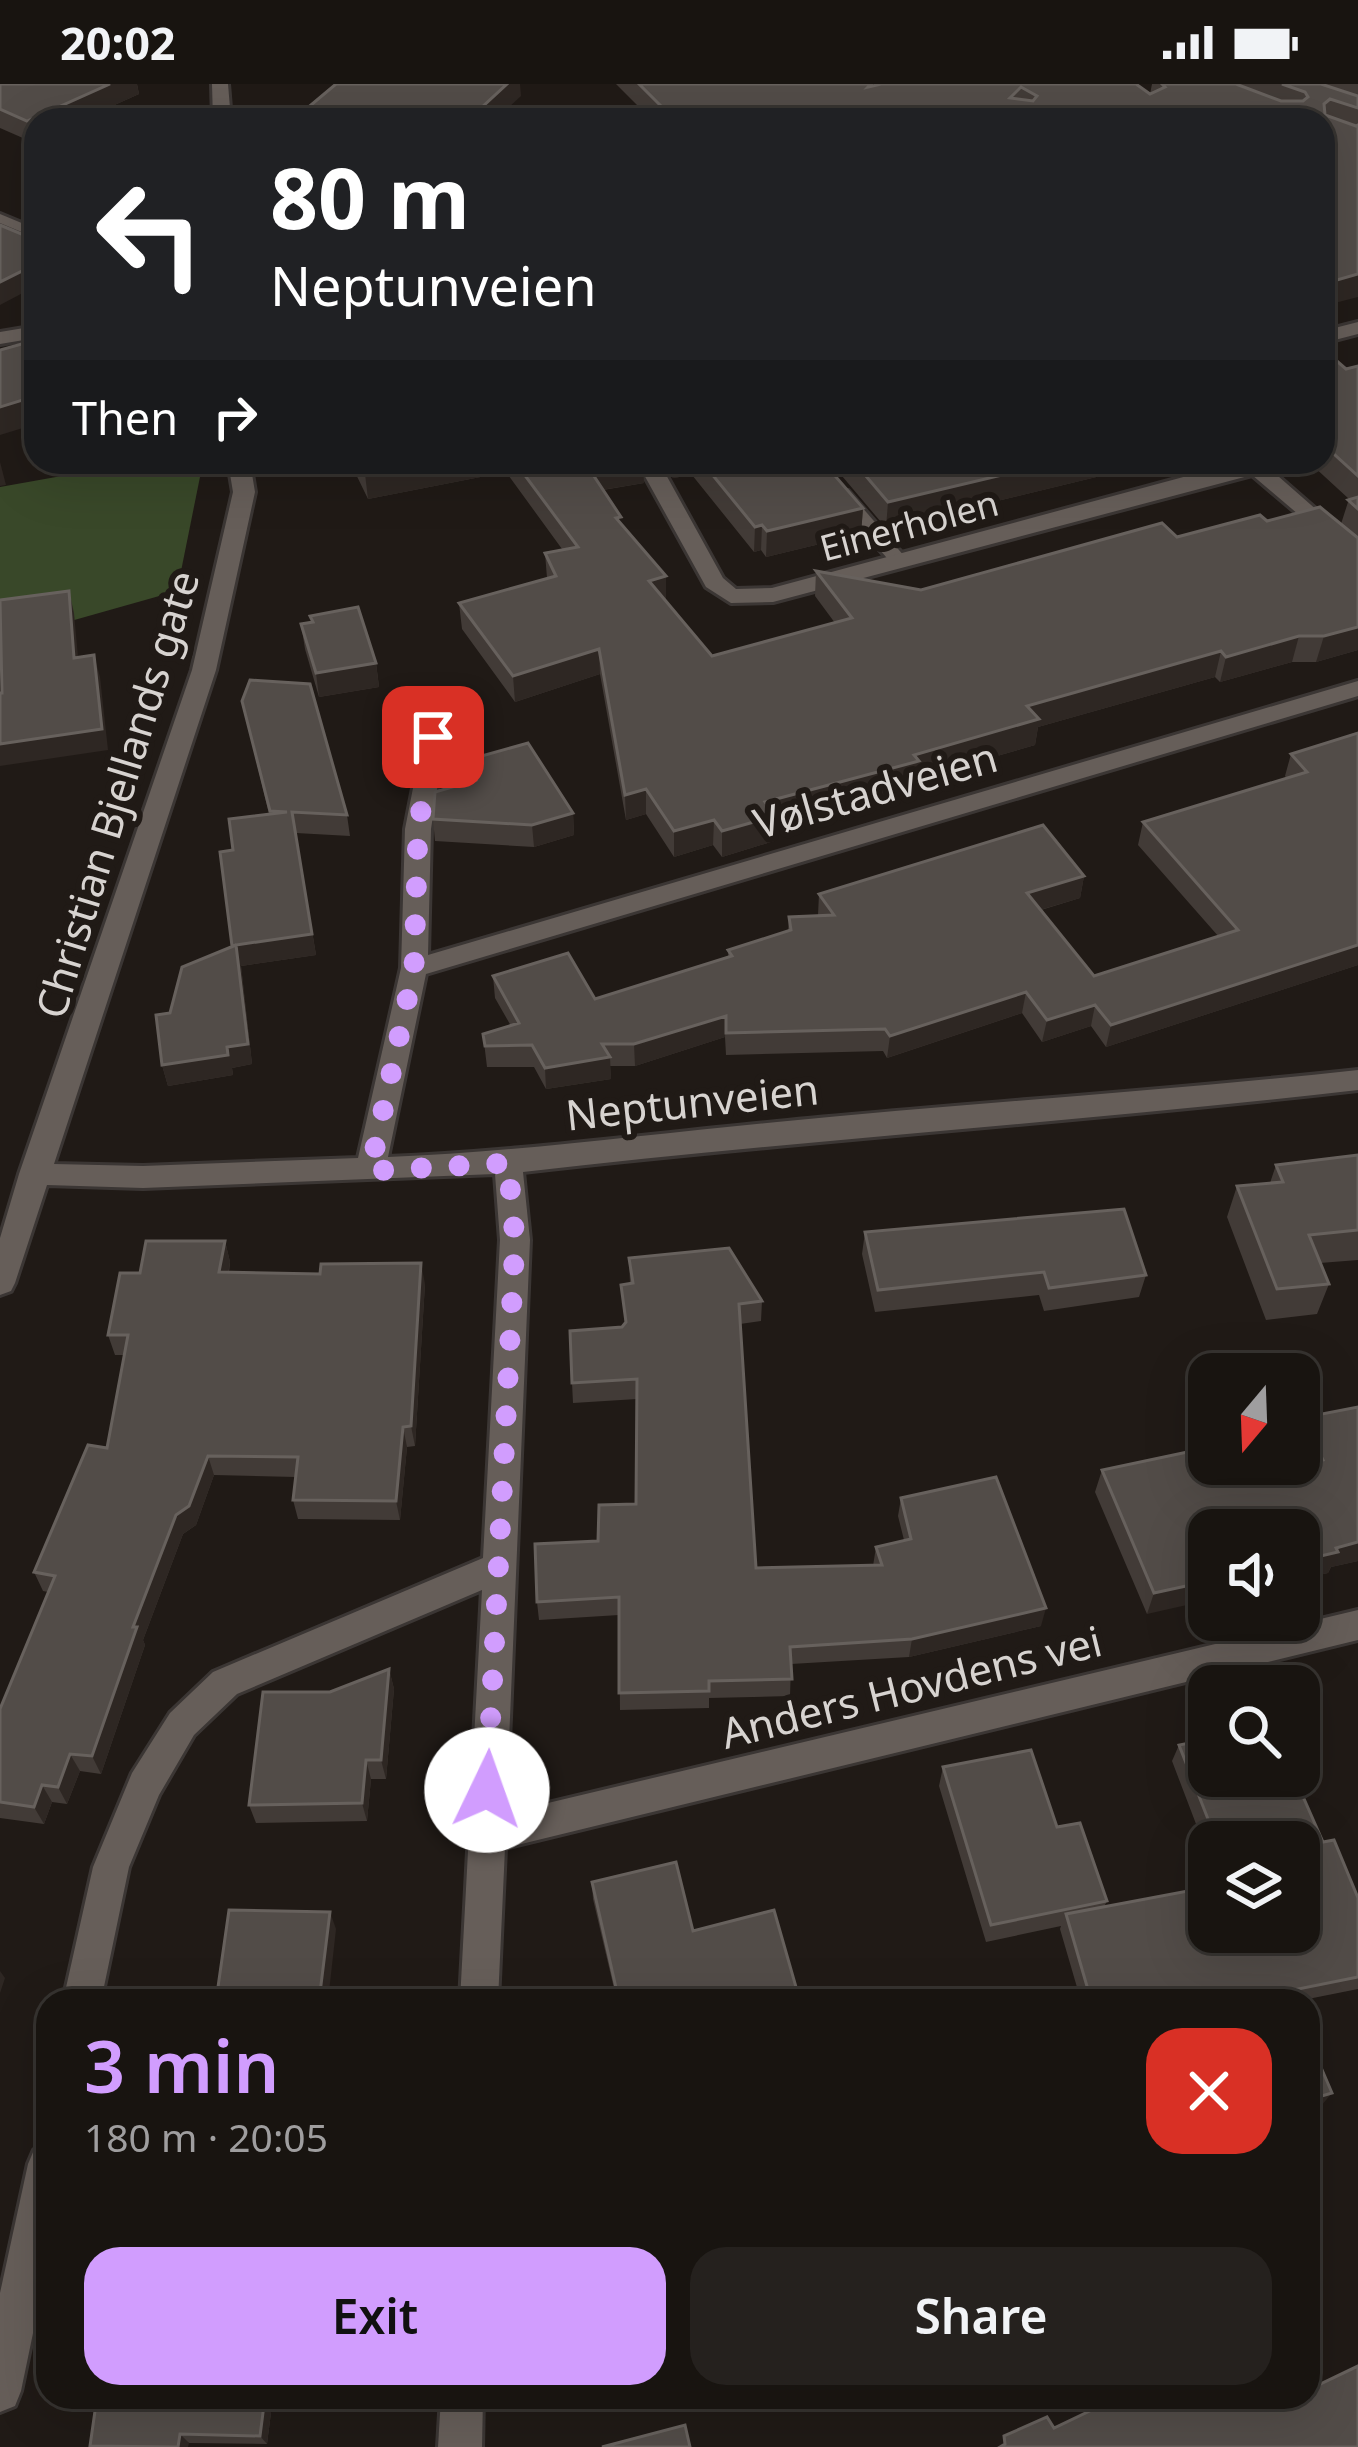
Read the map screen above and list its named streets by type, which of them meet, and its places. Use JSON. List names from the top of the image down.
{
  "streets": {
    "street": [
      "Einerholen",
      "Vølstadveien",
      "Christian Bjellands gate",
      "Neptunveien",
      "Anders Hovdens vei"
    ]
  },
  "crossings": [
    ["Christian Bjellands gate", "Neptunveien"]
  ],
  "north": "bottom",
  "page": {
    "status": "20:02",
    "turn": ["80 m", "Neptunveien"],
    "then": "Then",
    "heading": ["3 min", "180 m · 20:05"],
    "buttons": ["Exit", "Share"]
  }
}
